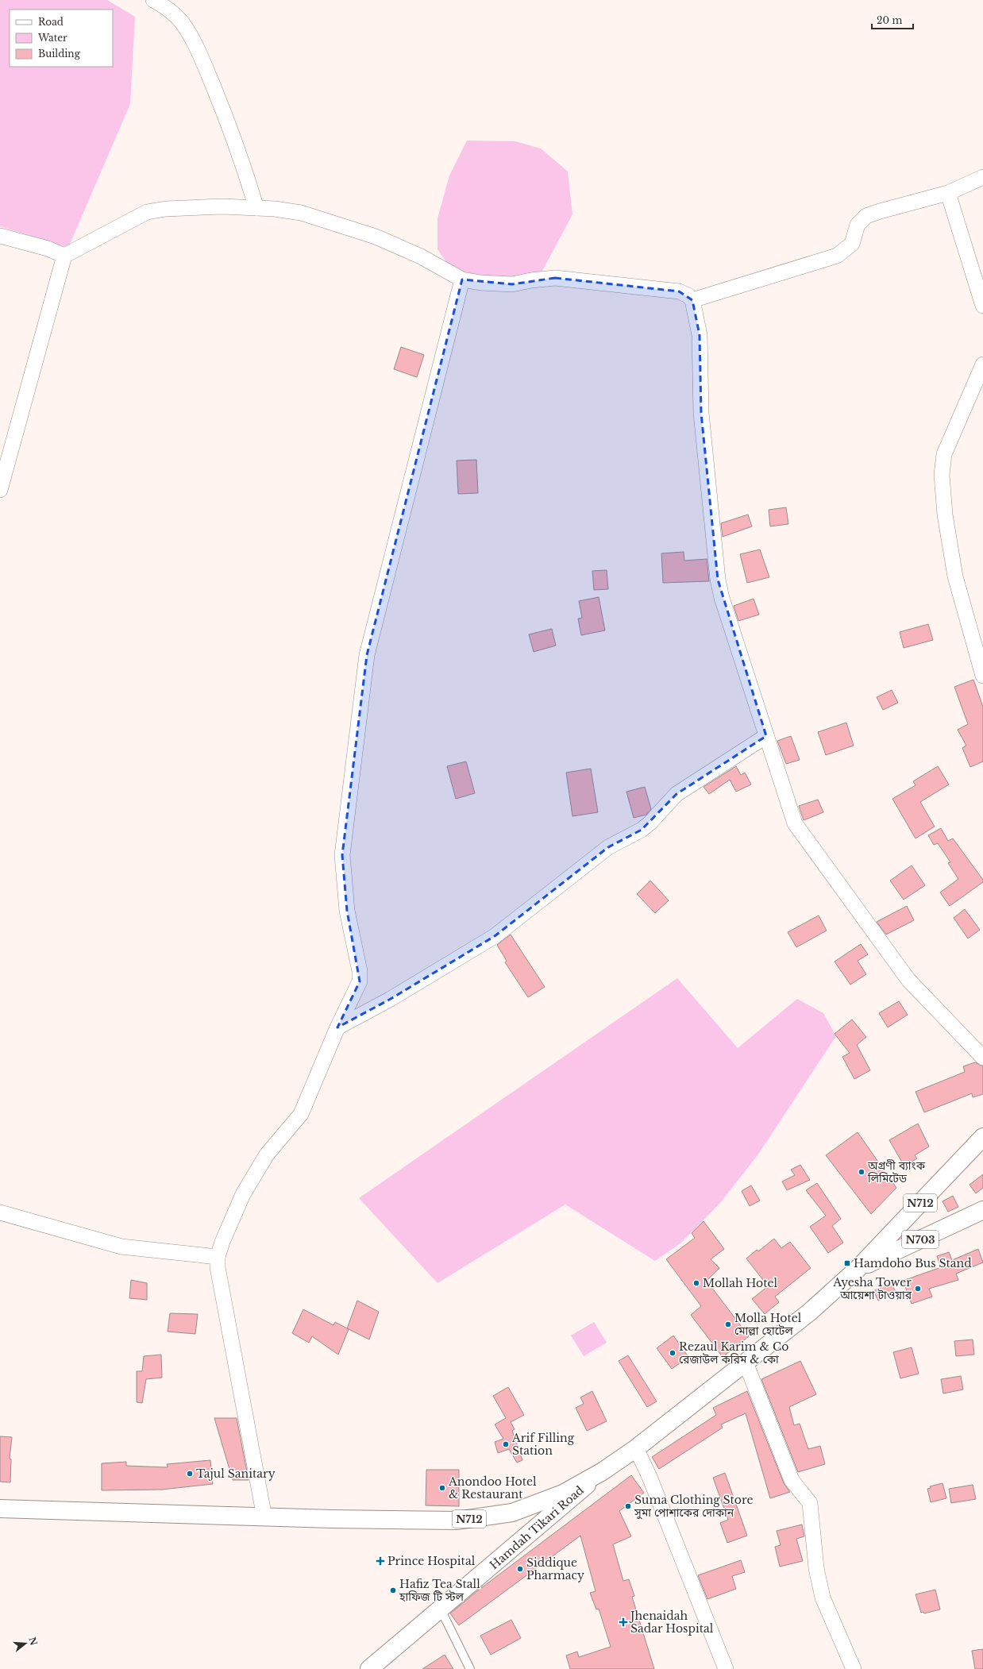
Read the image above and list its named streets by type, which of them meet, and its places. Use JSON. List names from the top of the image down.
{
  "streets": {
    "main road": ["N712", "N703", "Hamdah Tikari Road"]
  },
  "crossings": [
    ["N712", "N703"],
    ["N712", "Hamdah Tikari Road"]
  ],
  "places": {
    "other": [
      "অগ্রণী ব্যাংক লিমিটেড",
      "Mollah Hotel",
      "Ayesha Tower আয়েশা টাওয়ার",
      "Molla Hotel মোল্লা হোটেল",
      "Rezaul Karim & Co রেজাউল করিম & কো",
      "Arif Filling Station",
      "Tajul Sanitary",
      "Anondoo Hotel & Restaurant",
      "Suma Clothing Store সুমা পোশাকের দোকান",
      "Siddique Pharmacy",
      "Hafiz Tea Stall হাফিজ টি স্টল"
    ],
    "transit": ["Hamdoho Bus Stand"],
    "health": ["Prince Hospital", "Jhenaidah Sadar Hospital"]
  },
  "legend": ["Road", "Water", "Building"],
  "scale_bar": "20 m",
  "north": "right"
}
